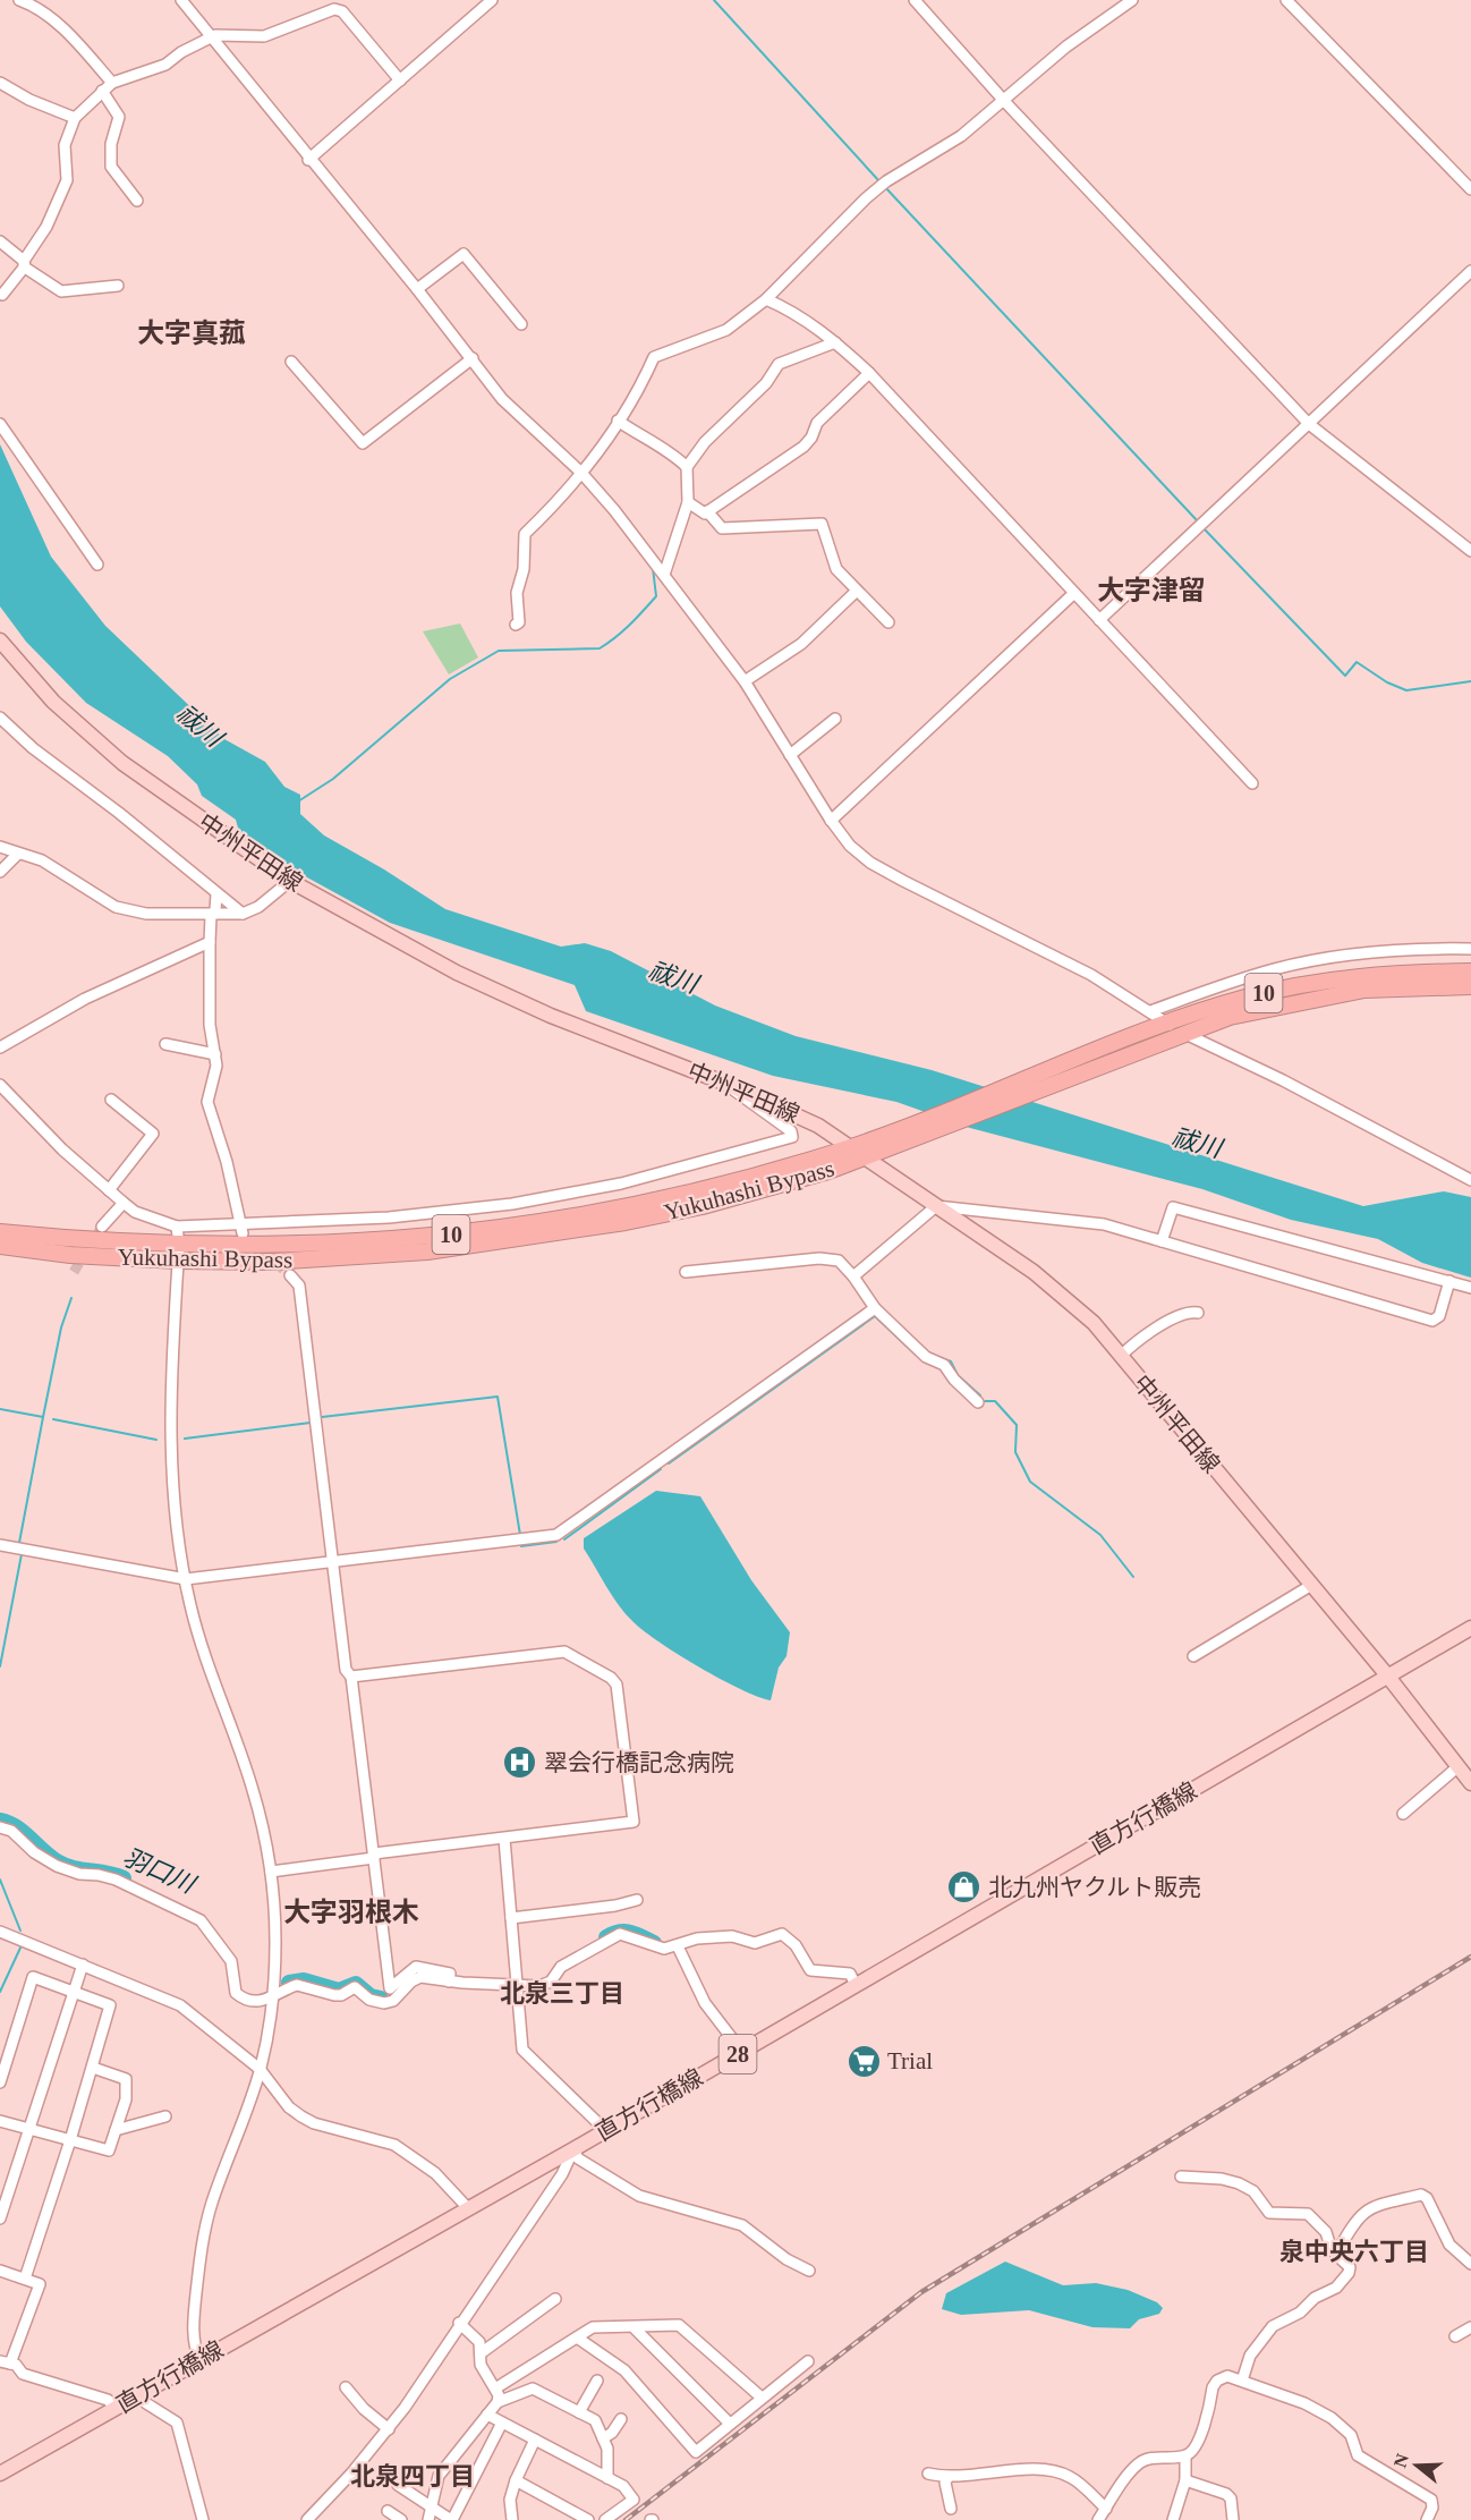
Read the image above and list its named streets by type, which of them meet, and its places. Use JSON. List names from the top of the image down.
{
  "streets": {
    "highway": ["10", "Yukuhashi Bypass"],
    "main road": ["中州平田線", "直方行橋線", "28"]
  },
  "crossings": [
    ["中州平田線", "Yukuhashi Bypass"],
    ["中州平田線", "直方行橋線"]
  ],
  "districts": [
    "大字真菰",
    "大字津留",
    "大字羽根木",
    "北泉三丁目",
    "泉中央六丁目",
    "北泉四丁目"
  ],
  "water": ["祓川", "羽口川"],
  "places": {
    "hospital": ["翠会行橋記念病院"],
    "shop": ["北九州ヤクルト販売"],
    "supermarket": ["Trial"]
  },
  "north": "left"
}
